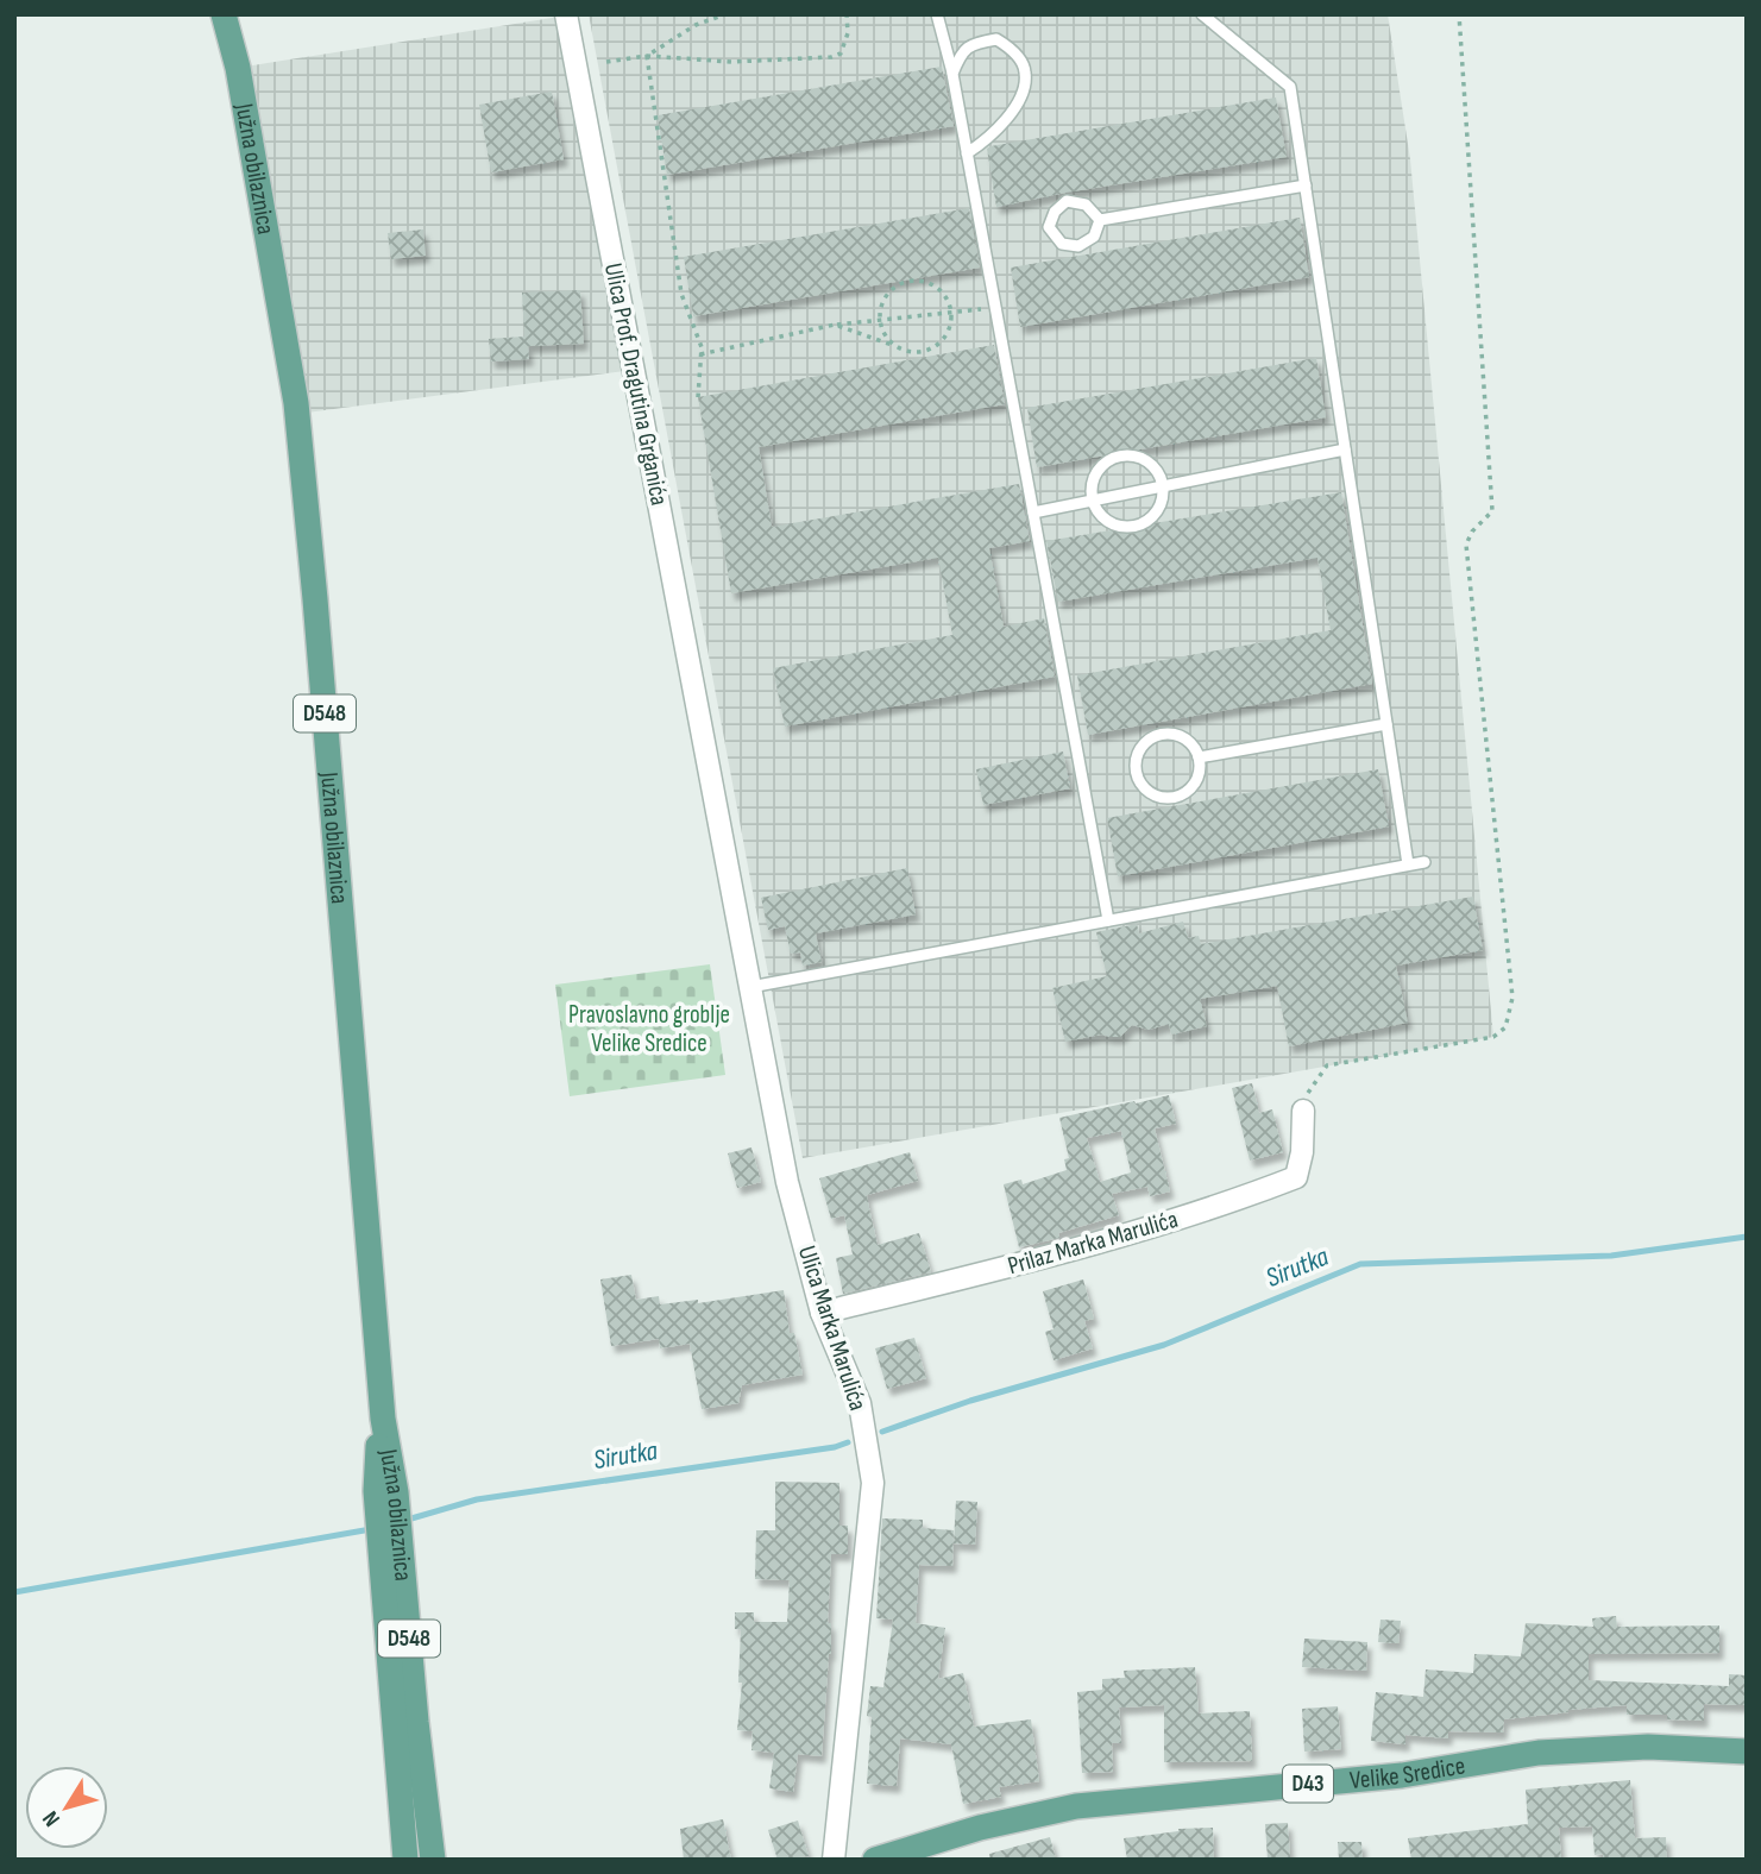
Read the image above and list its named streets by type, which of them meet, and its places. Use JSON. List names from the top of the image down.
{
  "streets": {
    "main road": [
      "Južna obilaznica",
      "D548",
      "Velike Sredice",
      "D43"
    ],
    "street": ["Ulica Prof. Dragutina Grganića", "Prilaz Marka Marulića", "Ulica Marka Marulića"]
  },
  "crossings": [
    ["Ulica Prof. Dragutina Grganića", "Ulica Marka Marulića"],
    ["Prilaz Marka Marulića", "Ulica Marka Marulića"]
  ],
  "water": ["Sirutka"],
  "parks": ["Pravoslavno groblje Velike Sredice"],
  "north": "bottom left"
}
